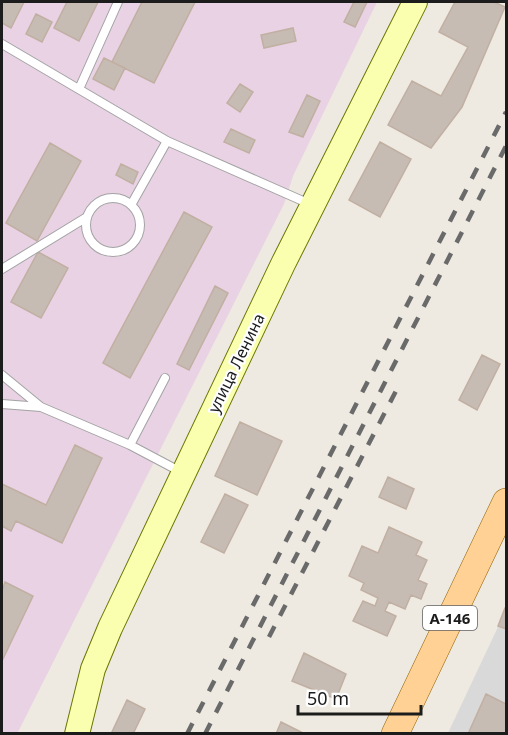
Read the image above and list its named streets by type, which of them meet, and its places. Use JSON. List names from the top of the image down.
{
  "streets": {
    "main road": ["А-146"],
    "street": ["улица Ленина"]
  },
  "scale_bar": "50 m"
}
